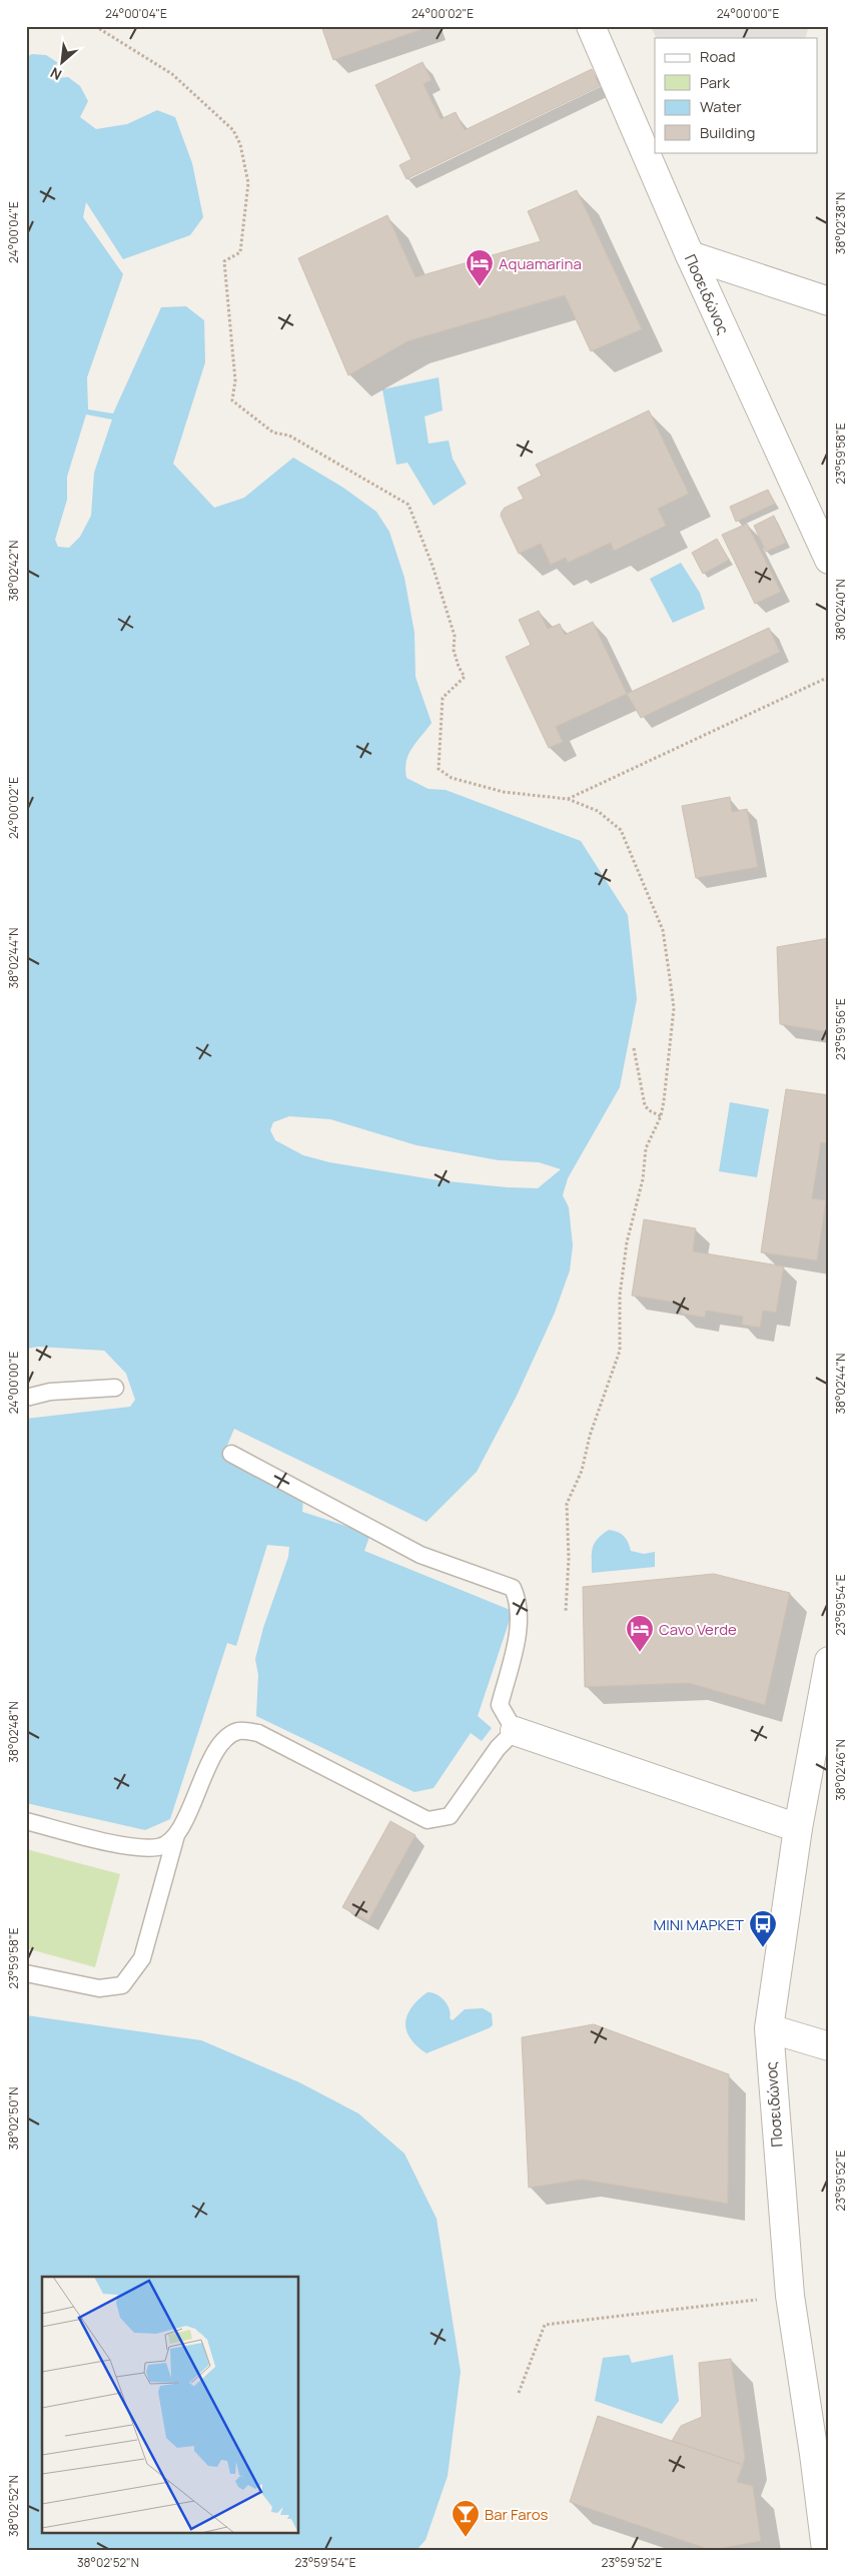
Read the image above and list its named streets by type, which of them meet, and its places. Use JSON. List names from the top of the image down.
{
  "streets": {
    "street": ["Ποσειδώνος"]
  },
  "places": {
    "hotel": ["Aquamarina", "Cavo Verde"],
    "bus stop": ["ΜΙΝΙ ΜΑΡΚΕΤ"],
    "bar": ["Bar Faros"]
  },
  "legend": [
    "Road",
    "Park",
    "Water",
    "Building"
  ],
  "north": "bottom left",
  "coordinates": [
    "24°00'04\"E",
    "24°00'02\"E",
    "24°00'00\"E",
    "38°02'38\"N",
    "23°59'58\"E",
    "38°02'42\"N",
    "38°02'40\"N",
    "38°02'44\"N",
    "23°59'56\"E",
    "23°59'54\"E",
    "38°02'48\"N",
    "38°02'46\"N",
    "38°02'50\"N",
    "23°59'52\"E",
    "38°02'52\"N"
  ]
}
